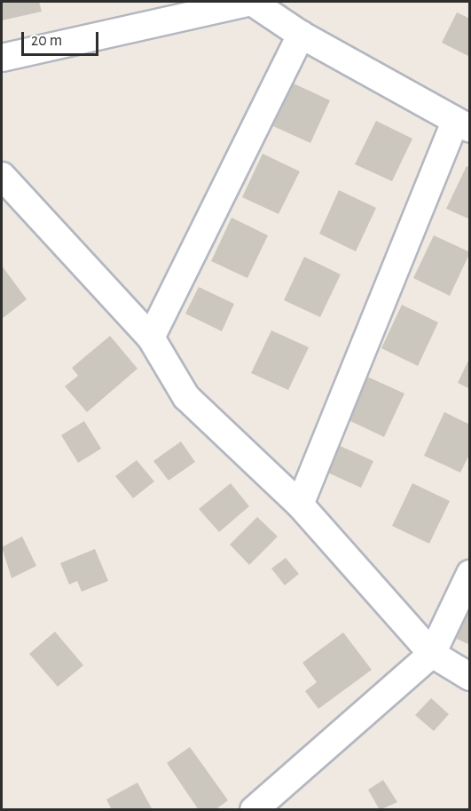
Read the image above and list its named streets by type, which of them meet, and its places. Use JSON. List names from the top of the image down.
{
  "scale_bar": "20 m"
}
